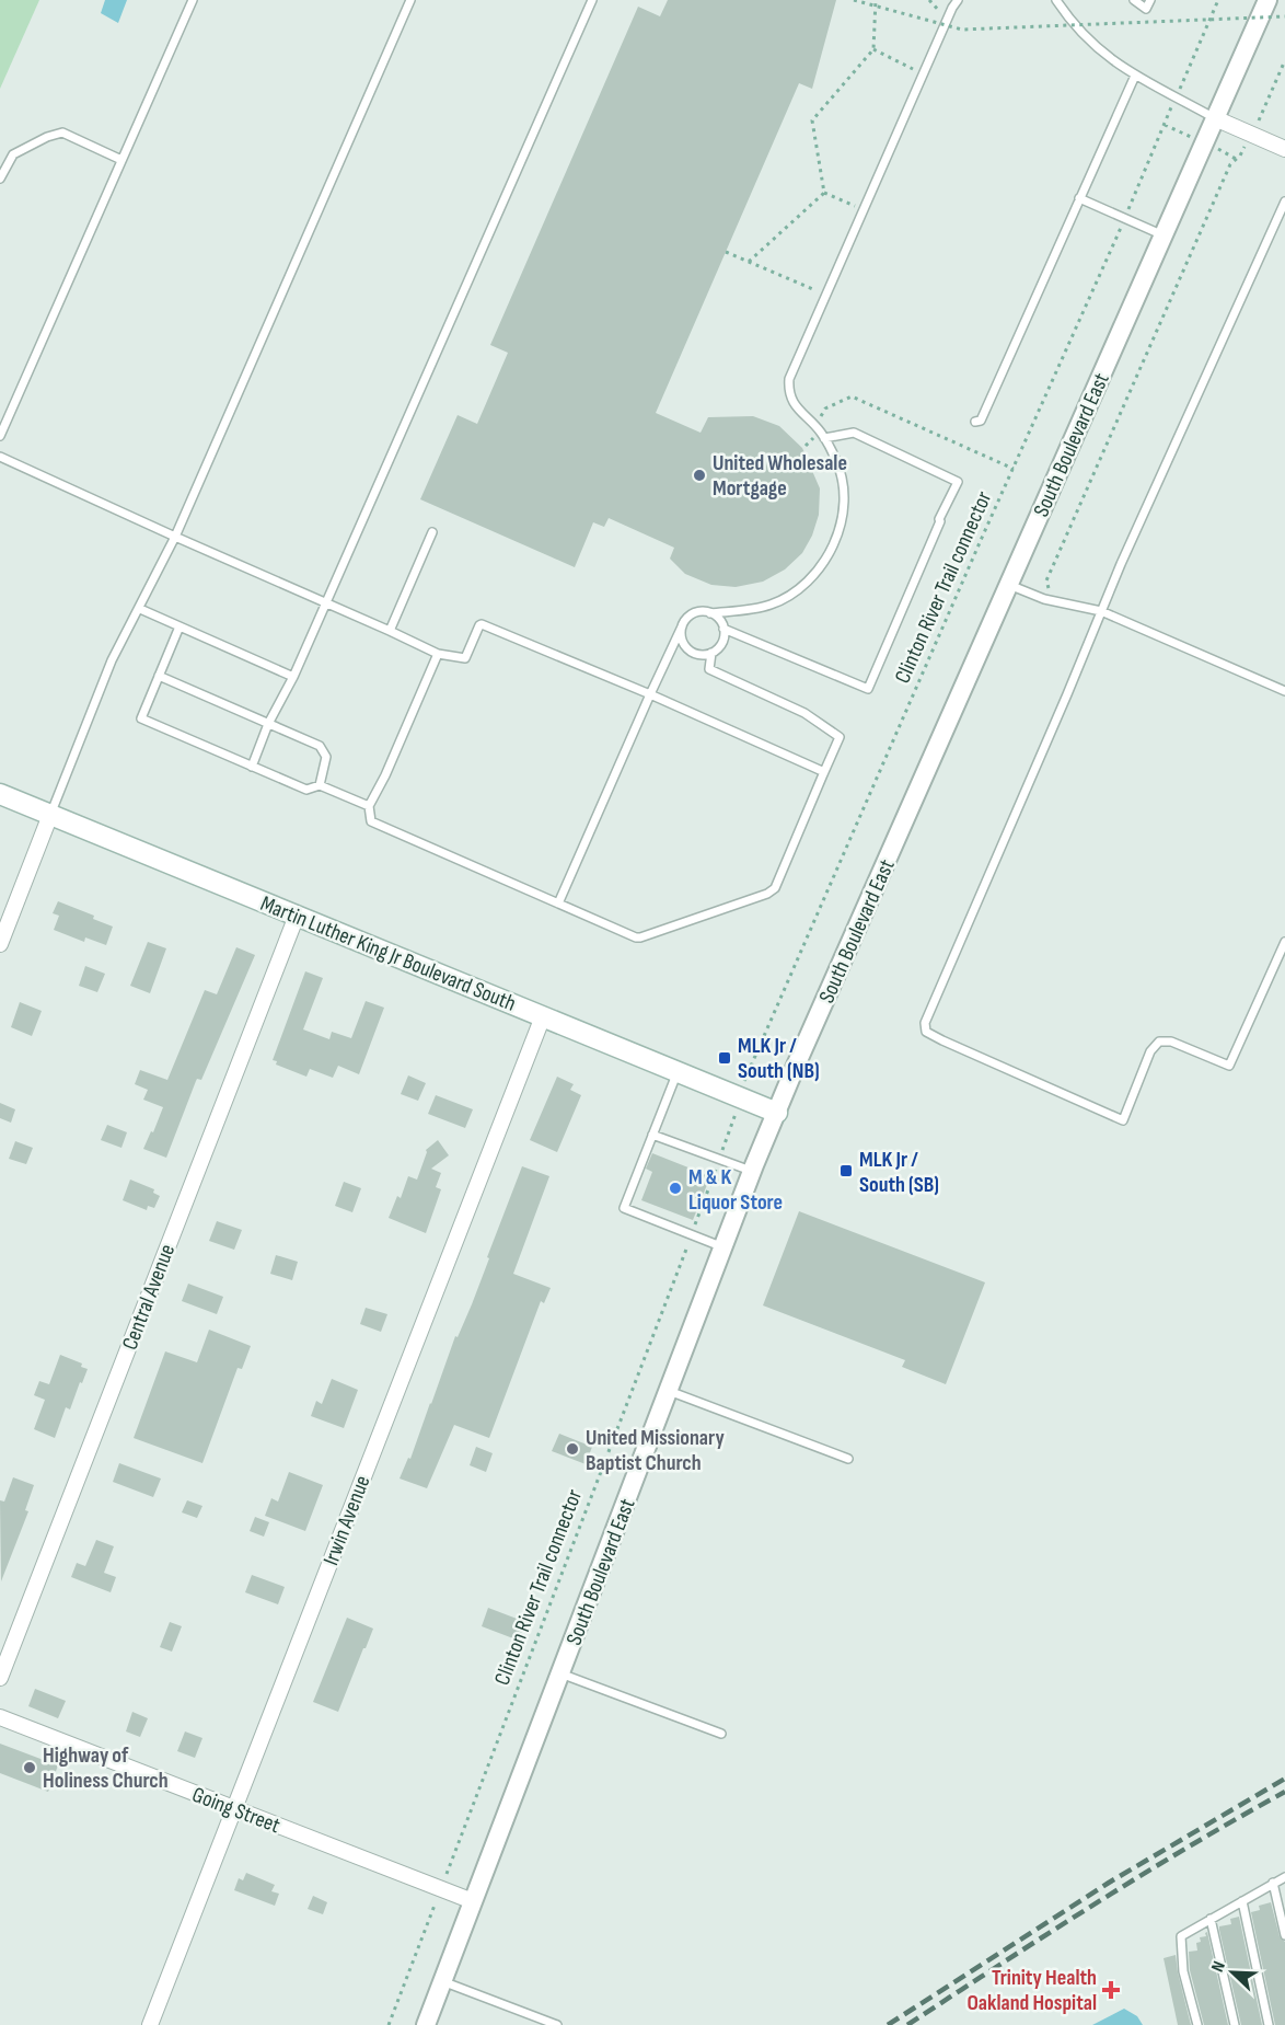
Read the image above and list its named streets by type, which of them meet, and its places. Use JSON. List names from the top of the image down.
{
  "streets": {
    "main road": ["Martin Luther King Jr Boulevard South"],
    "street": [
      "South Boulevard East",
      "Central Avenue",
      "Irwin Avenue",
      "Going Street"
    ],
    "path": ["Clinton River Trail connector"]
  },
  "crossings": [
    ["South Boulevard East", "Martin Luther King Jr Boulevard South"],
    ["South Boulevard East", "Going Street"],
    ["Clinton River Trail connector", "Going Street"],
    ["Martin Luther King Jr Boulevard South", "Central Avenue"],
    ["Martin Luther King Jr Boulevard South", "Irwin Avenue"],
    ["Irwin Avenue", "Going Street"]
  ],
  "places": {
    "other": [
      "United Wholesale Mortgage",
      "M & K Liquor Store",
      "United Missionary Baptist Church",
      "Highway of Holiness Church"
    ],
    "transit": ["MLK Jr / South (NB)", "MLK Jr / South (SB)"],
    "health": ["Trinity Health Oakland Hospital"]
  },
  "north": "top left"
}
